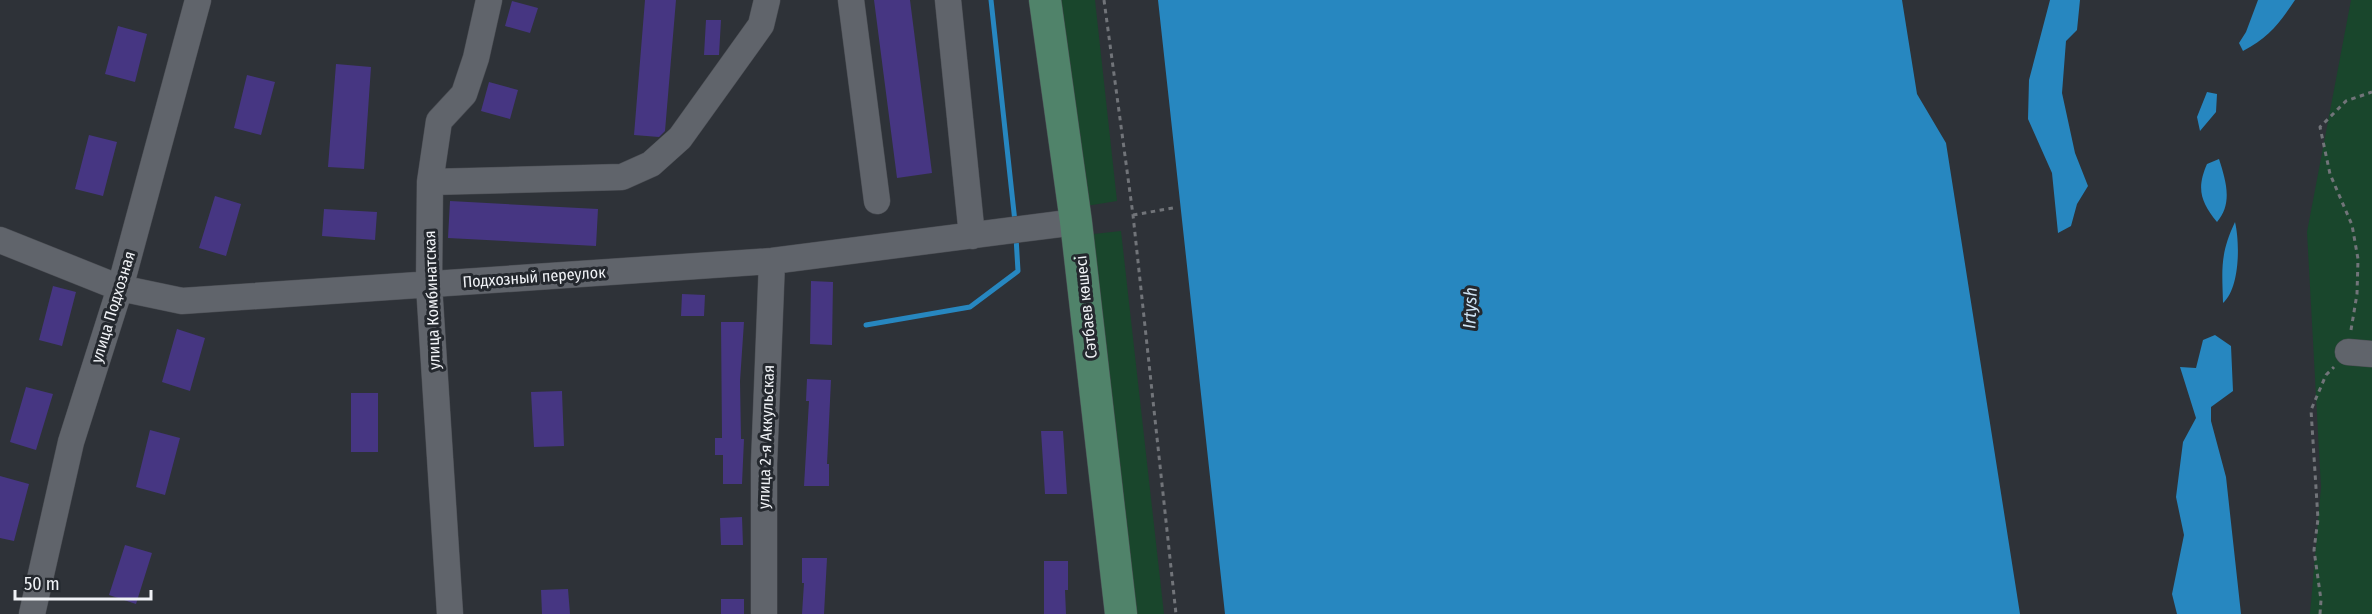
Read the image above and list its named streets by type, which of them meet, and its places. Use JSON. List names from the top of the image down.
{
  "streets": {
    "main road": ["Сәтбаев көшесі"],
    "street": [
      "Подхозный переулок",
      "улица Комбинатская",
      "улица Подхозная",
      "улица 2-я Аккульская"
    ]
  },
  "crossings": [
    ["Подхозный переулок", "улица Комбинатская"],
    ["Подхозный переулок", "улица Подхозная"],
    ["Подхозный переулок", "Сәтбаев көшесі"],
    ["Подхозный переулок", "улица 2-я Аккульская"]
  ],
  "water": ["Irtysh"],
  "scale_bar": "50 m"
}
